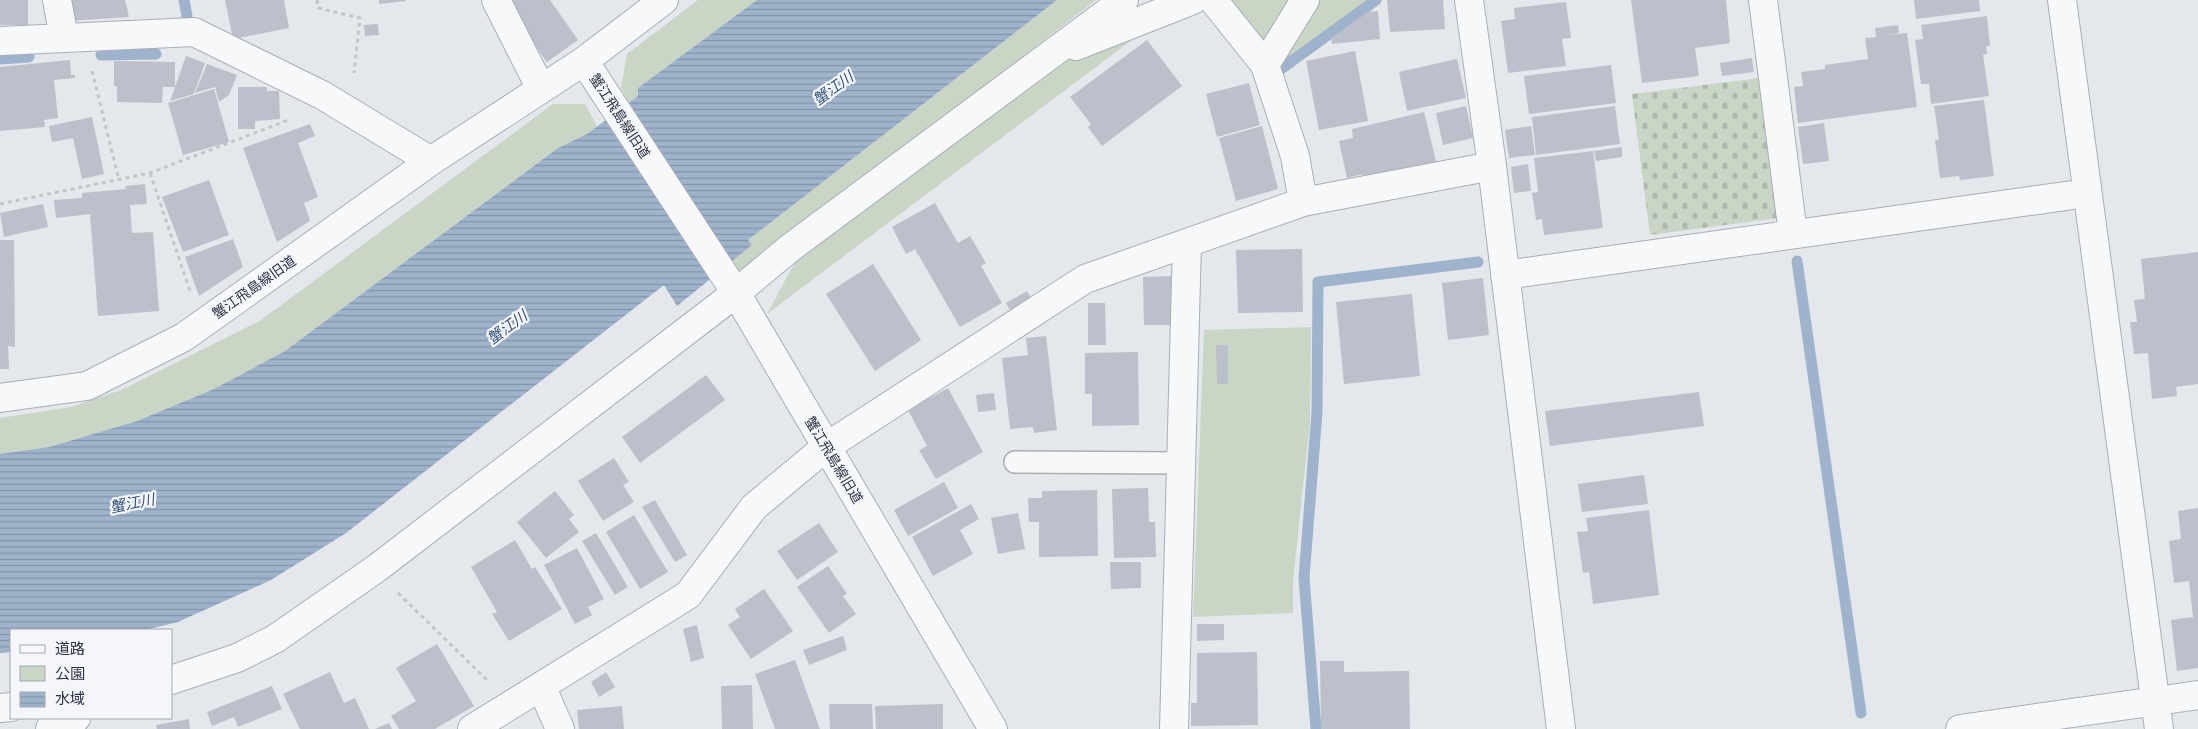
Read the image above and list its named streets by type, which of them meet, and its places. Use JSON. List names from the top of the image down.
{
  "streets": {
    "street": ["蟹江飛島線旧道"]
  },
  "water": ["蟹江川"],
  "legend": ["道路", "公園", "水域"]
}
